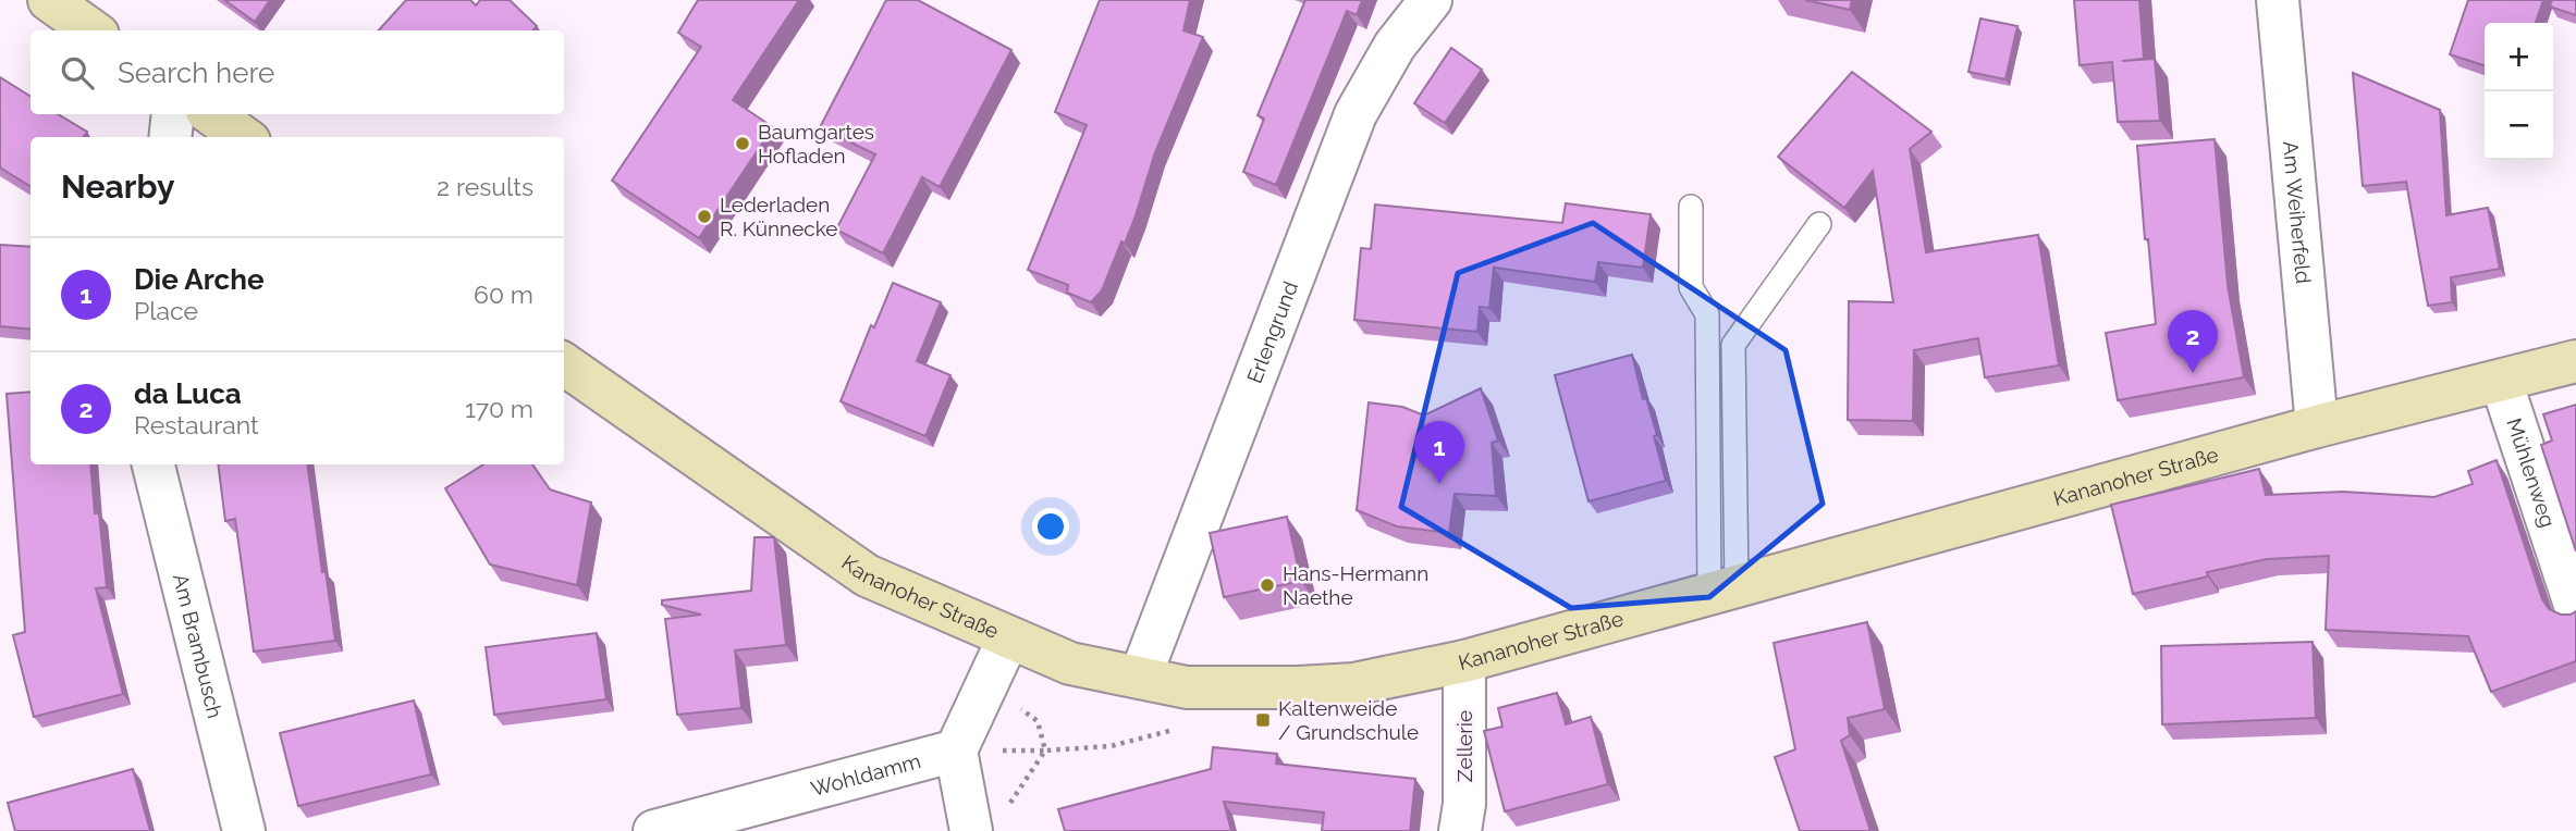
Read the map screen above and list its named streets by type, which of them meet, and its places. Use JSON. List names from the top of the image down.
{
  "streets": {
    "street": [
      "Am Weiherfeld",
      "Erlengrund",
      "Mühlenweg",
      "Kananoher Straße",
      "Am Brambusch",
      "Zellerie",
      "Wohldamm"
    ]
  },
  "crossings": [
    ["Am Weiherfeld", "Kananoher Straße"],
    ["Erlengrund", "Kananoher Straße"],
    ["Mühlenweg", "Kananoher Straße"],
    ["Kananoher Straße", "Zellerie"]
  ],
  "places": {
    "other": ["Baumgartes Hofladen", "Lederladen R. Künnecke", "Hans-Hermann Naethe"],
    "transit": ["Kaltenweide / Grundschule"]
  },
  "page": {
    "map_buttons": ["+", "−"],
    "search": "Search here",
    "heading": ["Nearby", "2 results"],
    "list": [
      {
        "mark": "1",
        "name": "Die Arche",
        "note": "Place",
        "value": "60 m"
      },
      {
        "mark": "2",
        "name": "da Luca",
        "note": "Restaurant",
        "value": "170 m"
      }
    ],
    "pins": ["2", "1"]
  }
}
